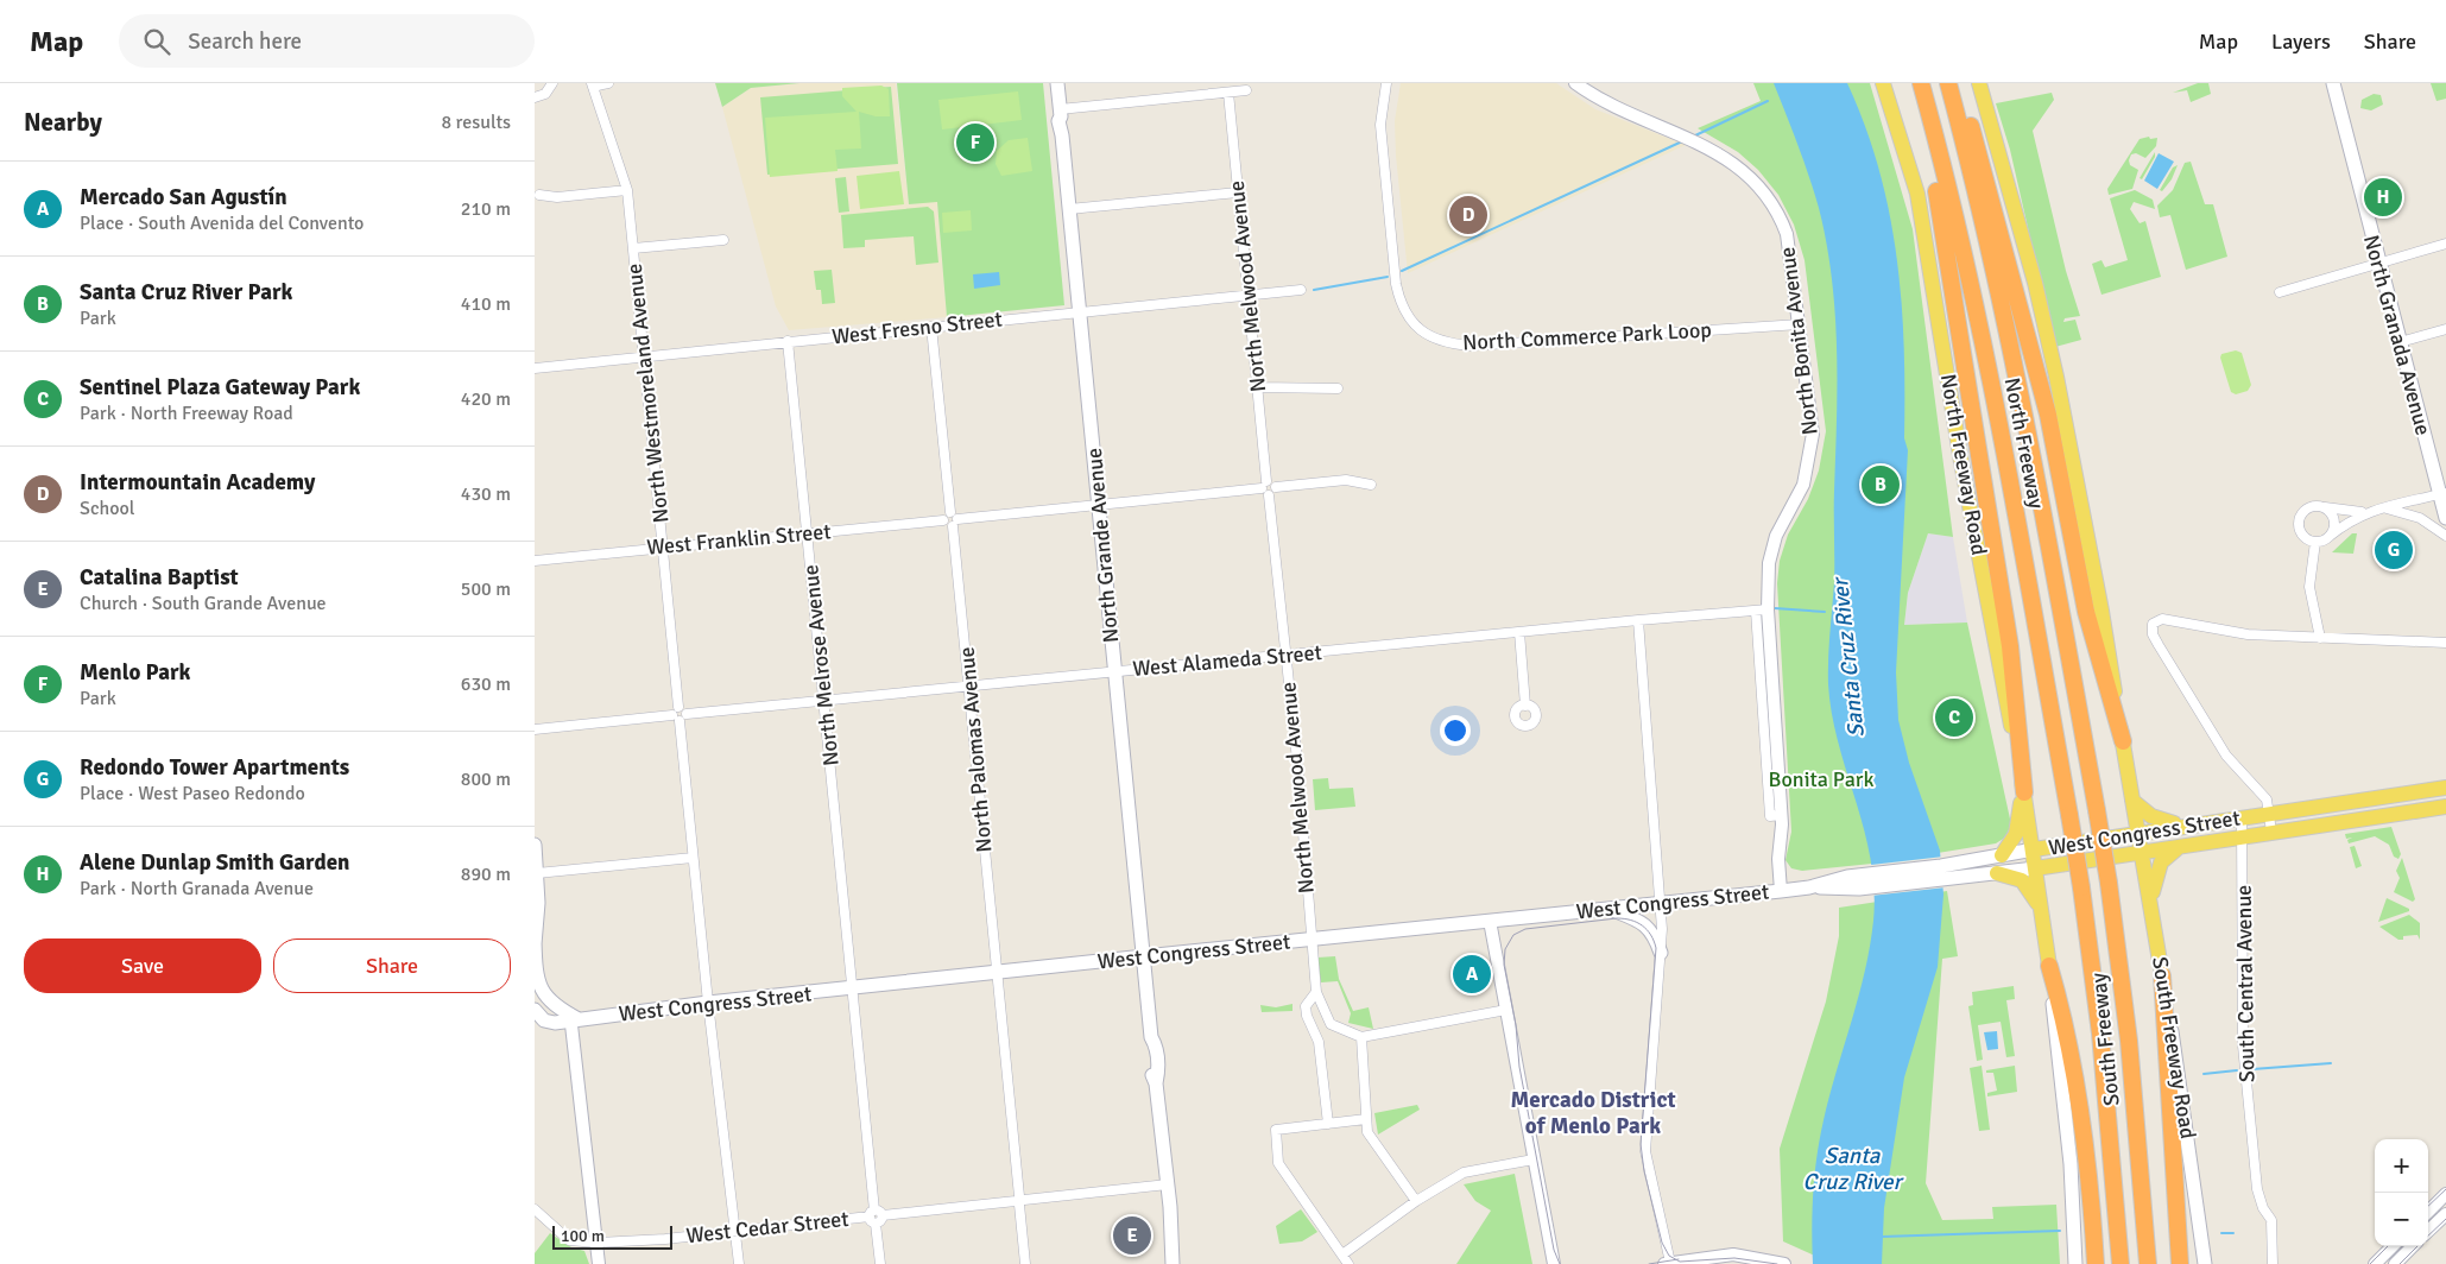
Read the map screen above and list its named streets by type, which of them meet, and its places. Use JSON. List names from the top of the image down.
{
  "streets": {
    "highway": ["North Freeway", "South Freeway"],
    "main road": [
      "North Granada Avenue",
      "North Freeway Road",
      "North Grande Avenue",
      "West Congress Street",
      "South Freeway Road"
    ],
    "street": [
      "North Melwood Avenue",
      "West Fresno Street",
      "North Commerce Park Loop",
      "North Bonita Avenue",
      "North Westmoreland Avenue",
      "West Franklin Street",
      "West Alameda Street",
      "North Melrose Avenue",
      "North Palomas Avenue",
      "South Central Avenue",
      "West Cedar Street"
    ]
  },
  "crossings": [
    ["North Melwood Avenue", "West Fresno Street"],
    ["North Melwood Avenue", "West Alameda Street"],
    ["North Melwood Avenue", "West Congress Street"],
    ["West Fresno Street", "North Westmoreland Avenue"],
    ["West Fresno Street", "North Grande Avenue"],
    ["West Fresno Street", "North Melrose Avenue"],
    ["West Fresno Street", "North Palomas Avenue"],
    ["North Commerce Park Loop", "North Bonita Avenue"],
    ["North Bonita Avenue", "West Alameda Street"],
    ["North Bonita Avenue", "West Congress Street"],
    ["North Westmoreland Avenue", "West Franklin Street"],
    ["North Westmoreland Avenue", "West Alameda Street"],
    ["North Westmoreland Avenue", "West Congress Street"],
    ["North Westmoreland Avenue", "West Cedar Street"],
    ["North Freeway", "South Freeway"],
    ["North Freeway Road", "West Congress Street"],
    ["West Franklin Street", "North Melrose Avenue"],
    ["West Franklin Street", "North Palomas Avenue"],
    ["North Grande Avenue", "West Alameda Street"],
    ["North Grande Avenue", "West Congress Street"],
    ["North Grande Avenue", "West Cedar Street"],
    ["West Alameda Street", "North Melrose Avenue"],
    ["West Alameda Street", "North Palomas Avenue"],
    ["North Melrose Avenue", "West Congress Street"],
    ["North Melrose Avenue", "West Cedar Street"],
    ["North Palomas Avenue", "West Congress Street"],
    ["North Palomas Avenue", "West Cedar Street"],
    ["West Congress Street", "South Central Avenue"],
    ["West Congress Street", "South Freeway Road"]
  ],
  "districts": ["Mercado District of Menlo Park"],
  "water": ["Santa Cruz River"],
  "parks": ["Bonita Park"],
  "scale_bar": "100 m",
  "page": {
    "header": "Map",
    "search": "Search here",
    "nav": ["Map", "Layers", "Share"],
    "heading": ["Nearby", "8 results"],
    "pins": [
      "F",
      "H",
      "D",
      "B",
      "G",
      "C",
      "A",
      "E"
    ],
    "list": [
      {
        "mark": "A",
        "name": "Mercado San Agustín",
        "note": "Place · South Avenida del Convento",
        "value": "210 m"
      },
      {
        "mark": "B",
        "name": "Santa Cruz River Park",
        "note": "Park",
        "value": "410 m"
      },
      {
        "mark": "C",
        "name": "Sentinel Plaza Gateway Park",
        "note": "Park · North Freeway Road",
        "value": "420 m"
      },
      {
        "mark": "D",
        "name": "Intermountain Academy",
        "note": "School",
        "value": "430 m"
      },
      {
        "mark": "E",
        "name": "Catalina Baptist",
        "note": "Church · South Grande Avenue",
        "value": "500 m"
      },
      {
        "mark": "F",
        "name": "Menlo Park",
        "note": "Park",
        "value": "630 m"
      },
      {
        "mark": "G",
        "name": "Redondo Tower Apartments",
        "note": "Place · West Paseo Redondo",
        "value": "800 m"
      },
      {
        "mark": "H",
        "name": "Alene Dunlap Smith Garden",
        "note": "Park · North Granada Avenue",
        "value": "890 m"
      }
    ],
    "buttons": ["Save", "Share"],
    "map_buttons": ["+", "−"],
    "scale": "100 m"
  }
}
